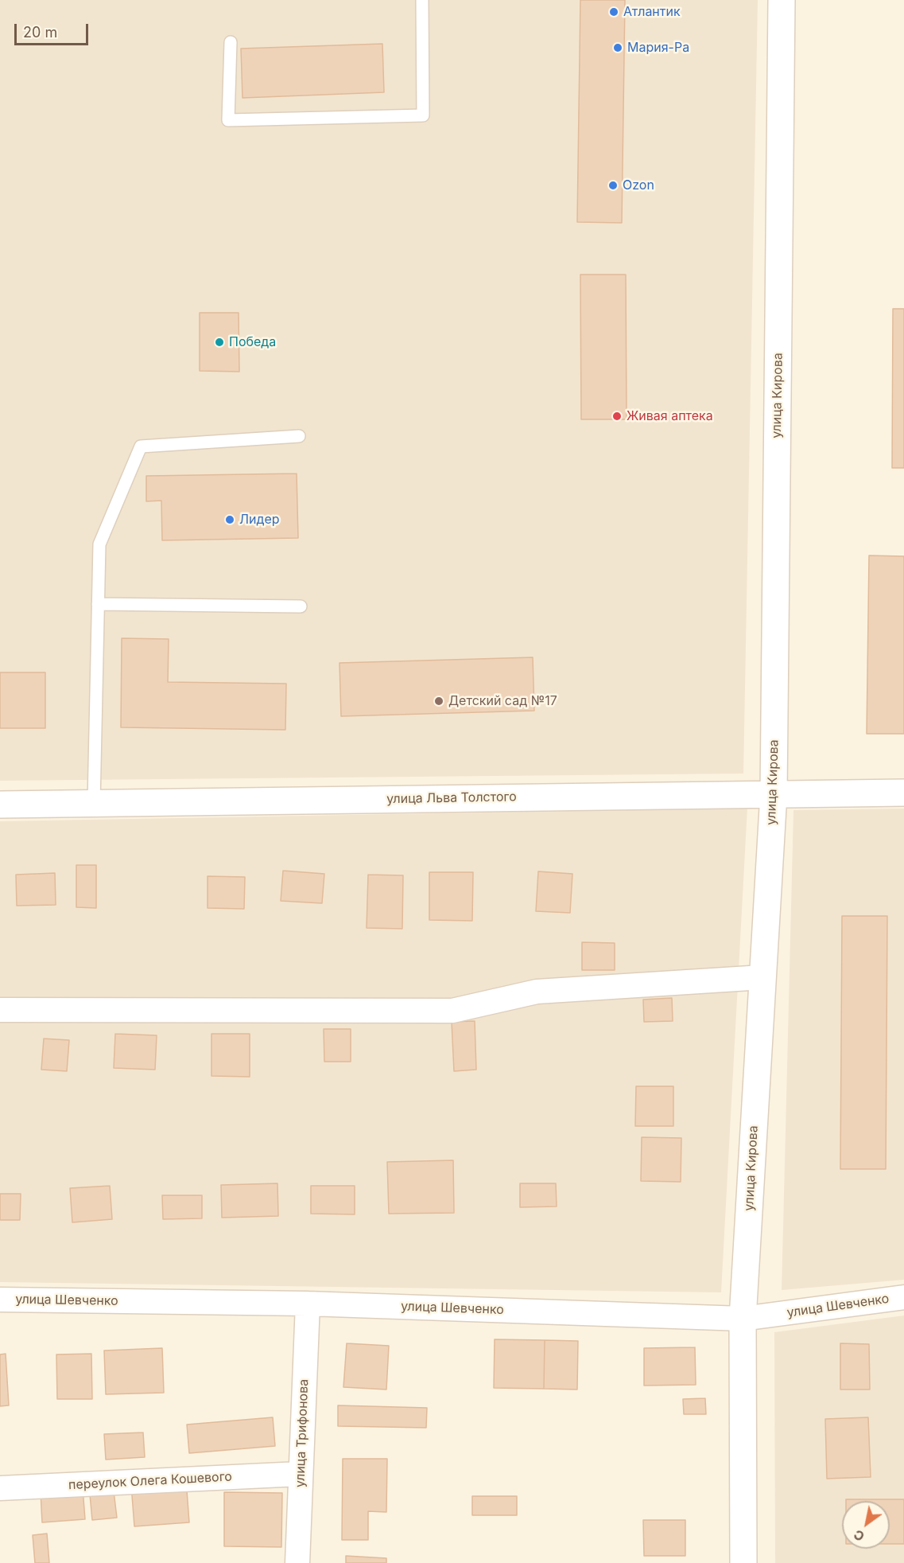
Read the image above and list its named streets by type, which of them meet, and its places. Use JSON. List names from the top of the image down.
{
  "streets": {
    "street": [
      "улица Кирова",
      "улица Льва Толстого",
      "улица Шевченко",
      "улица Трифонова",
      "переулок Олега Кошевого"
    ]
  },
  "crossings": [
    ["улица Кирова", "улица Льва Толстого"],
    ["улица Кирова", "улица Шевченко"],
    ["улица Шевченко", "улица Трифонова"],
    ["улица Трифонова", "переулок Олега Кошевого"]
  ],
  "places": [
    "Атлантик",
    "Мария-Ра",
    "Ozon",
    "Победа",
    "Живая аптека",
    "Лидер",
    "Детский сад №17"
  ],
  "scale_bar": "20 m",
  "north": "bottom left"
}
